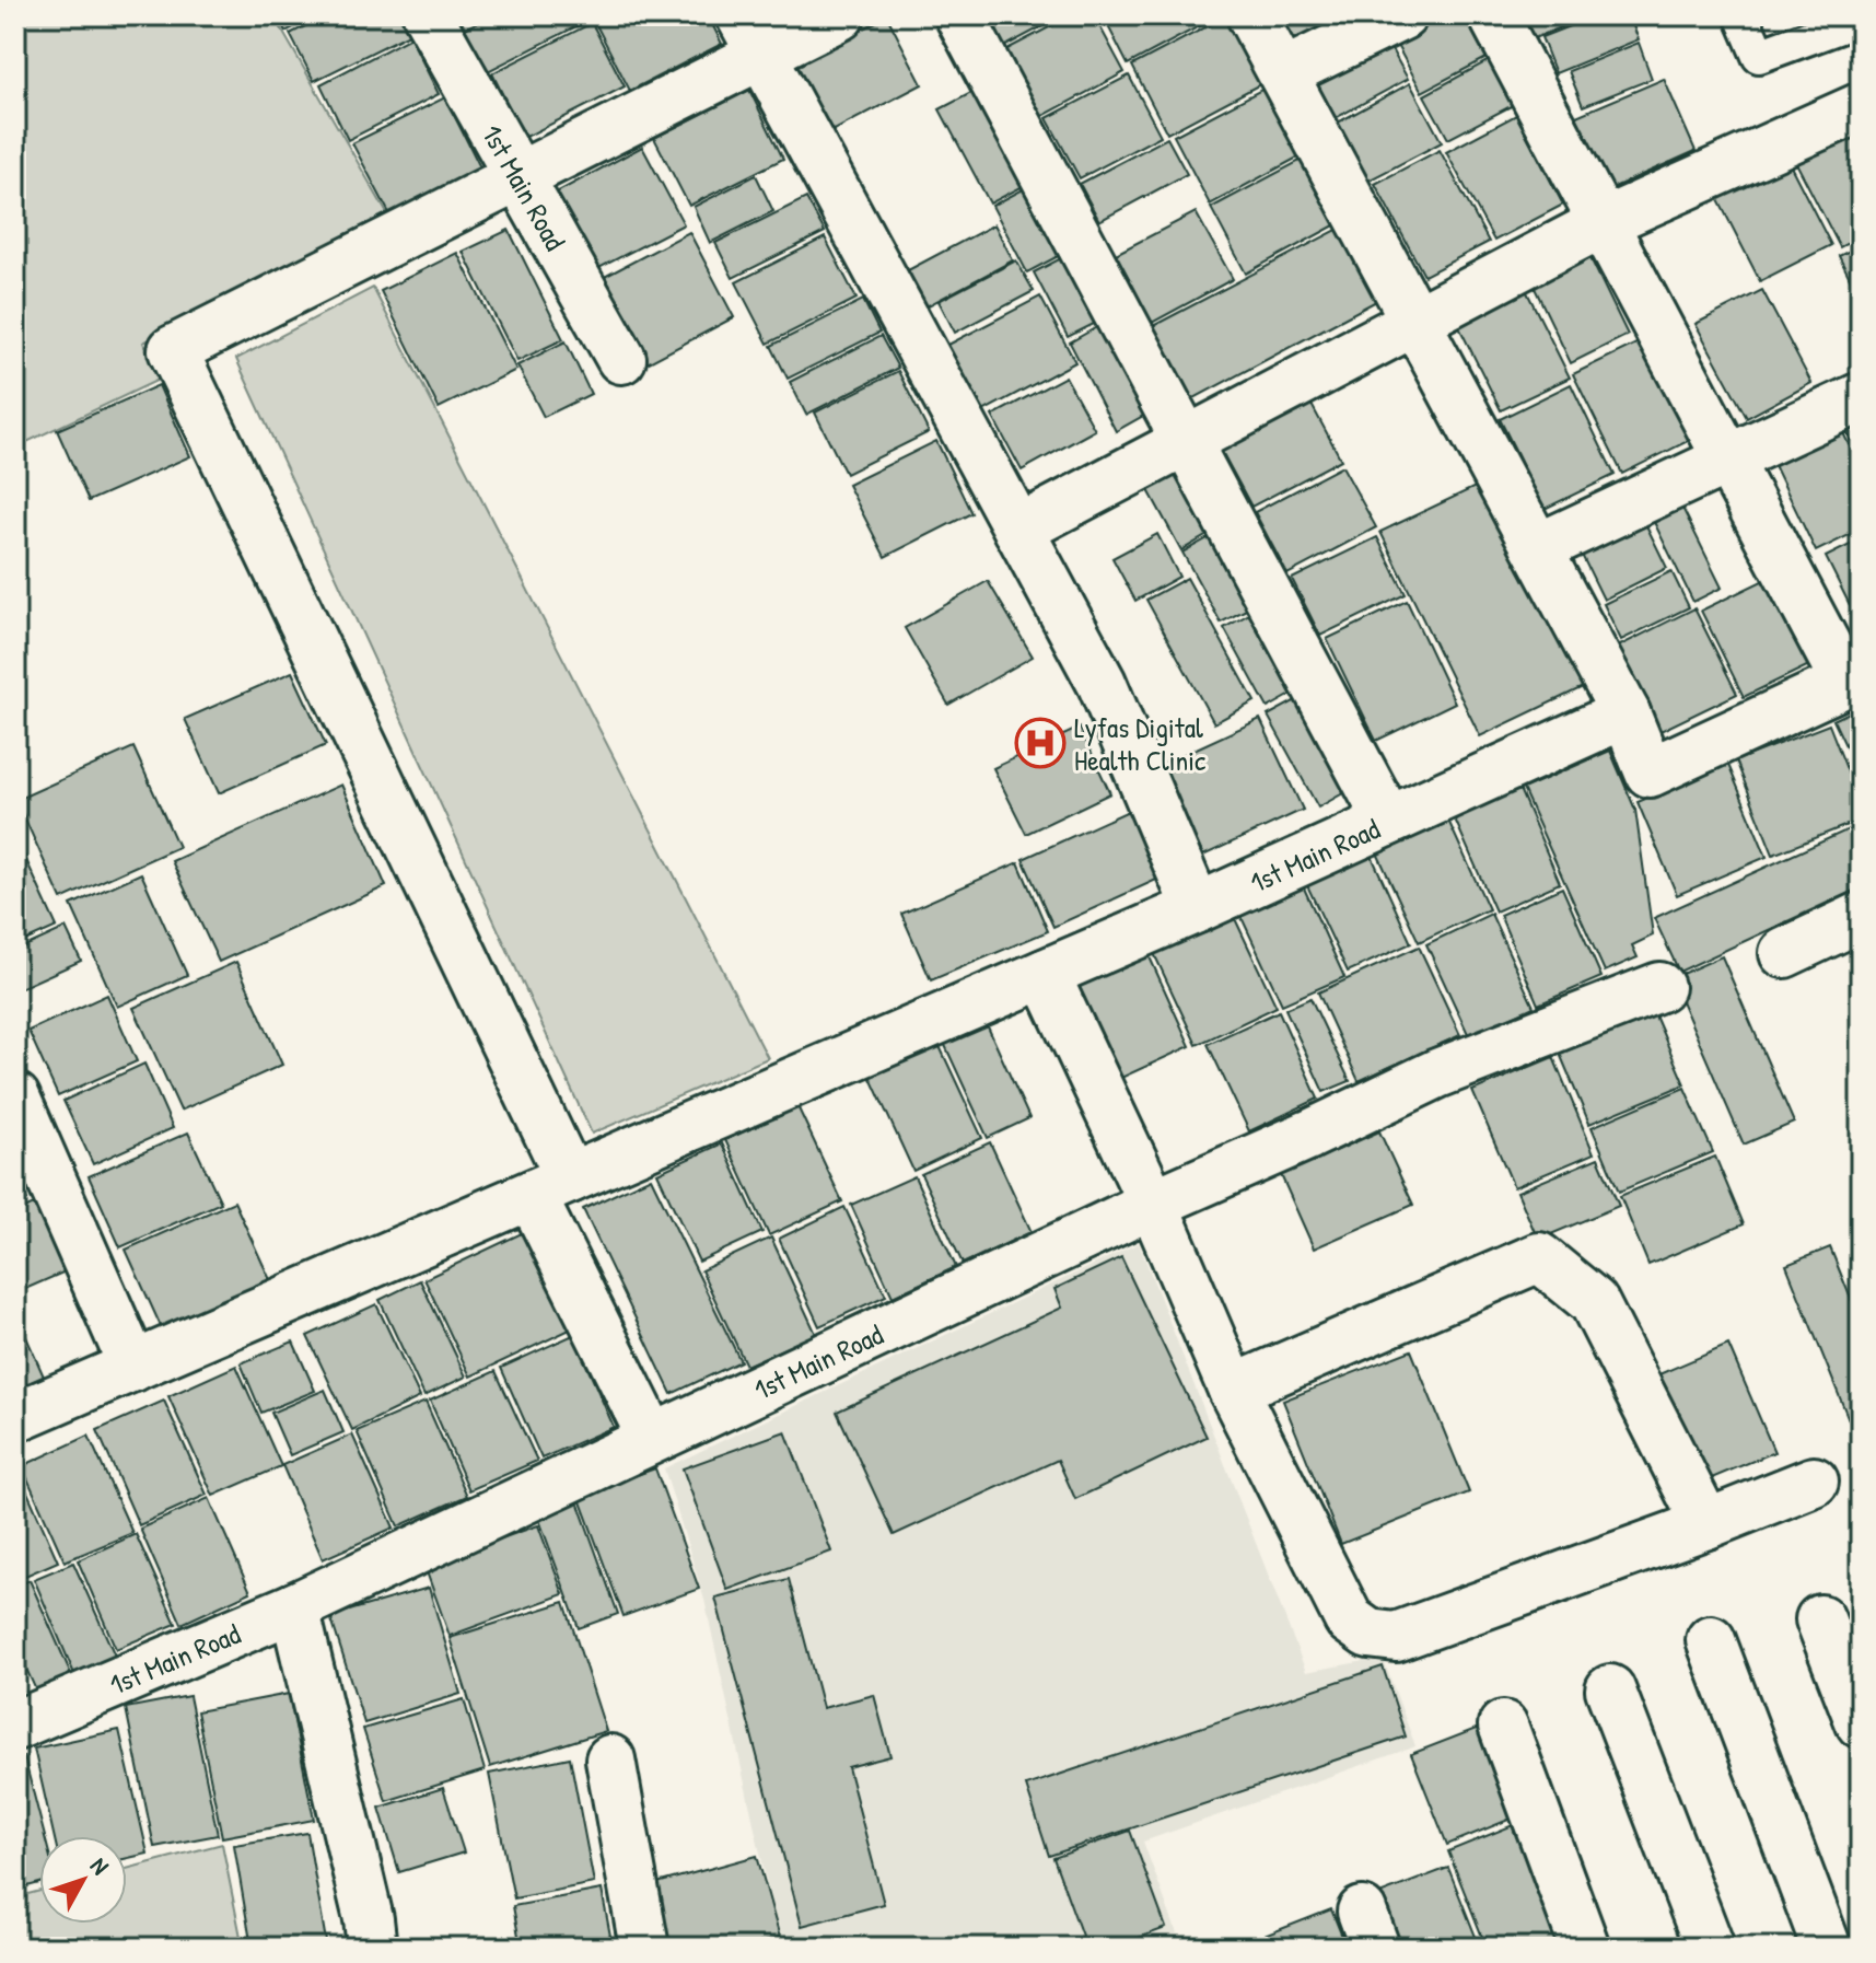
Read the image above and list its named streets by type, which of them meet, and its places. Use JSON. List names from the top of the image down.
{
  "streets": {
    "street": ["1st Main Road"]
  },
  "places": {
    "hospital": ["Lyfas Digital Health Clinic"]
  },
  "north": "top right"
}
